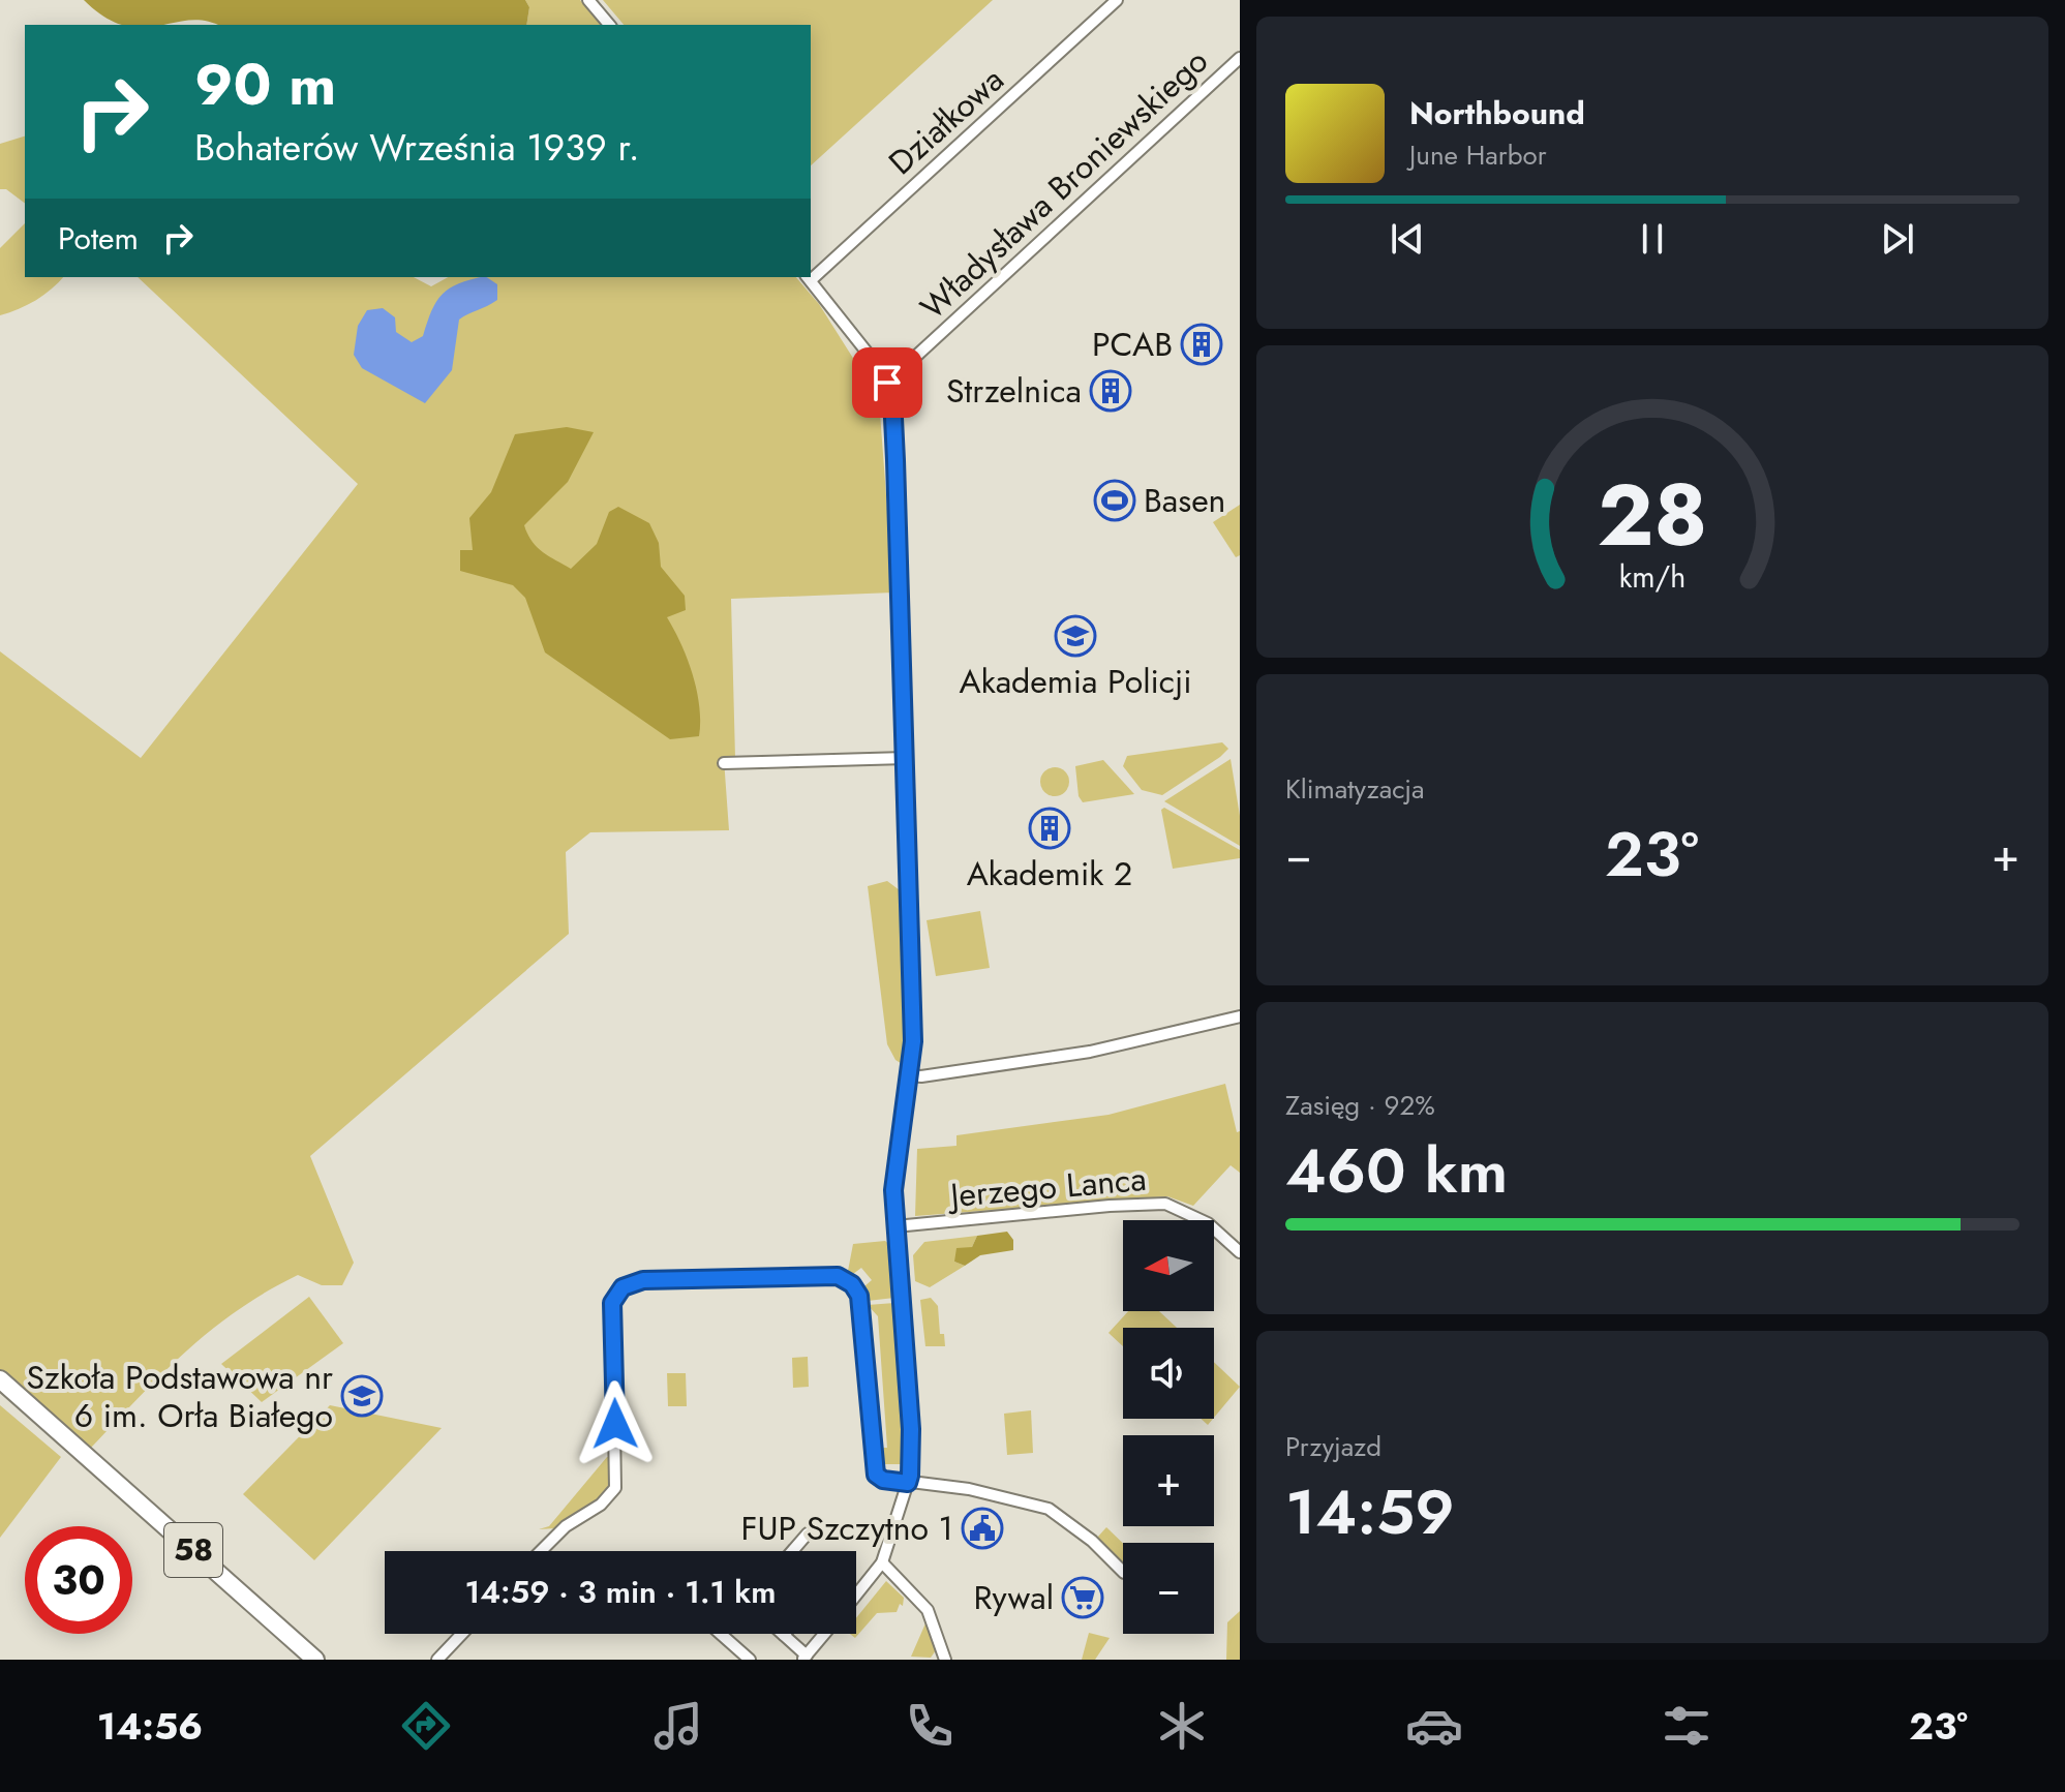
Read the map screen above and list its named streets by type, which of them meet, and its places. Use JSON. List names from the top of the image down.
{
  "streets": {
    "main road": ["58"],
    "street": ["Działkowa", "Władysława Broniewskiego", "Jerzego Lanca"]
  },
  "places": {
    "building": ["PCAB", "Strzelnica", "Akademik 2"],
    "sports": ["Basen"],
    "school or university": ["Akademia Policji", "Szkoła Podstawowa nr 6 im. Orła Białego"],
    "public building": ["FUP Szczytno 1"],
    "supermarket": ["Rywal"]
  },
  "north": "left",
  "page": {
    "turn": ["90 m", "Bohaterów Września 1939 r."],
    "song": ["Northbound", "June Harbor"],
    "then": "Potem",
    "tile": [
      "Klimatyzacja",
      ["Zasięg · 92%", "460 km"],
      ["Przyjazd", "14:59"]
    ],
    "heat": ["−", "23°", "+"],
    "map_buttons": ["+", "−"],
    "limit": "30",
    "trip": "14:59 · 3 min · 1.1 km",
    "tabs": ["14:56", "23°"],
    "gauge": ["28", "km/h"]
  }
}
